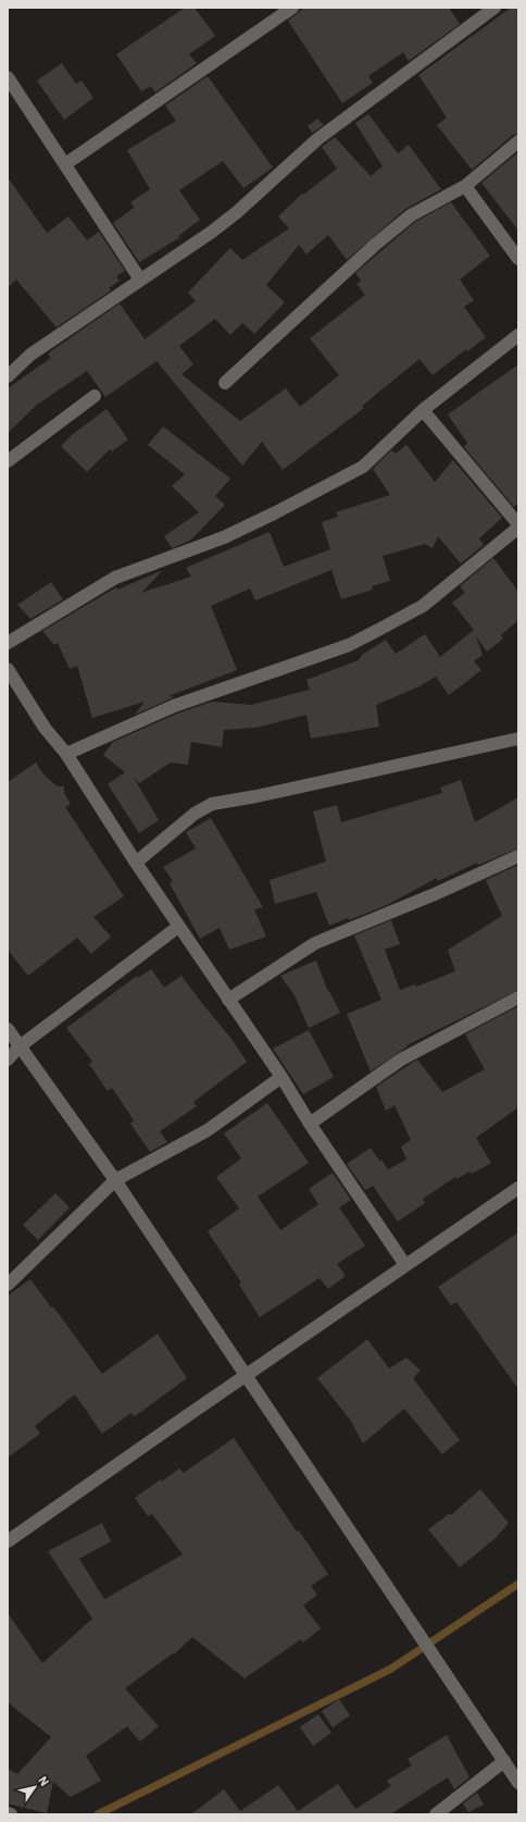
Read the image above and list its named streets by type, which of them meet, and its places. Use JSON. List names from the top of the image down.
{
  "north": "top right"
}
